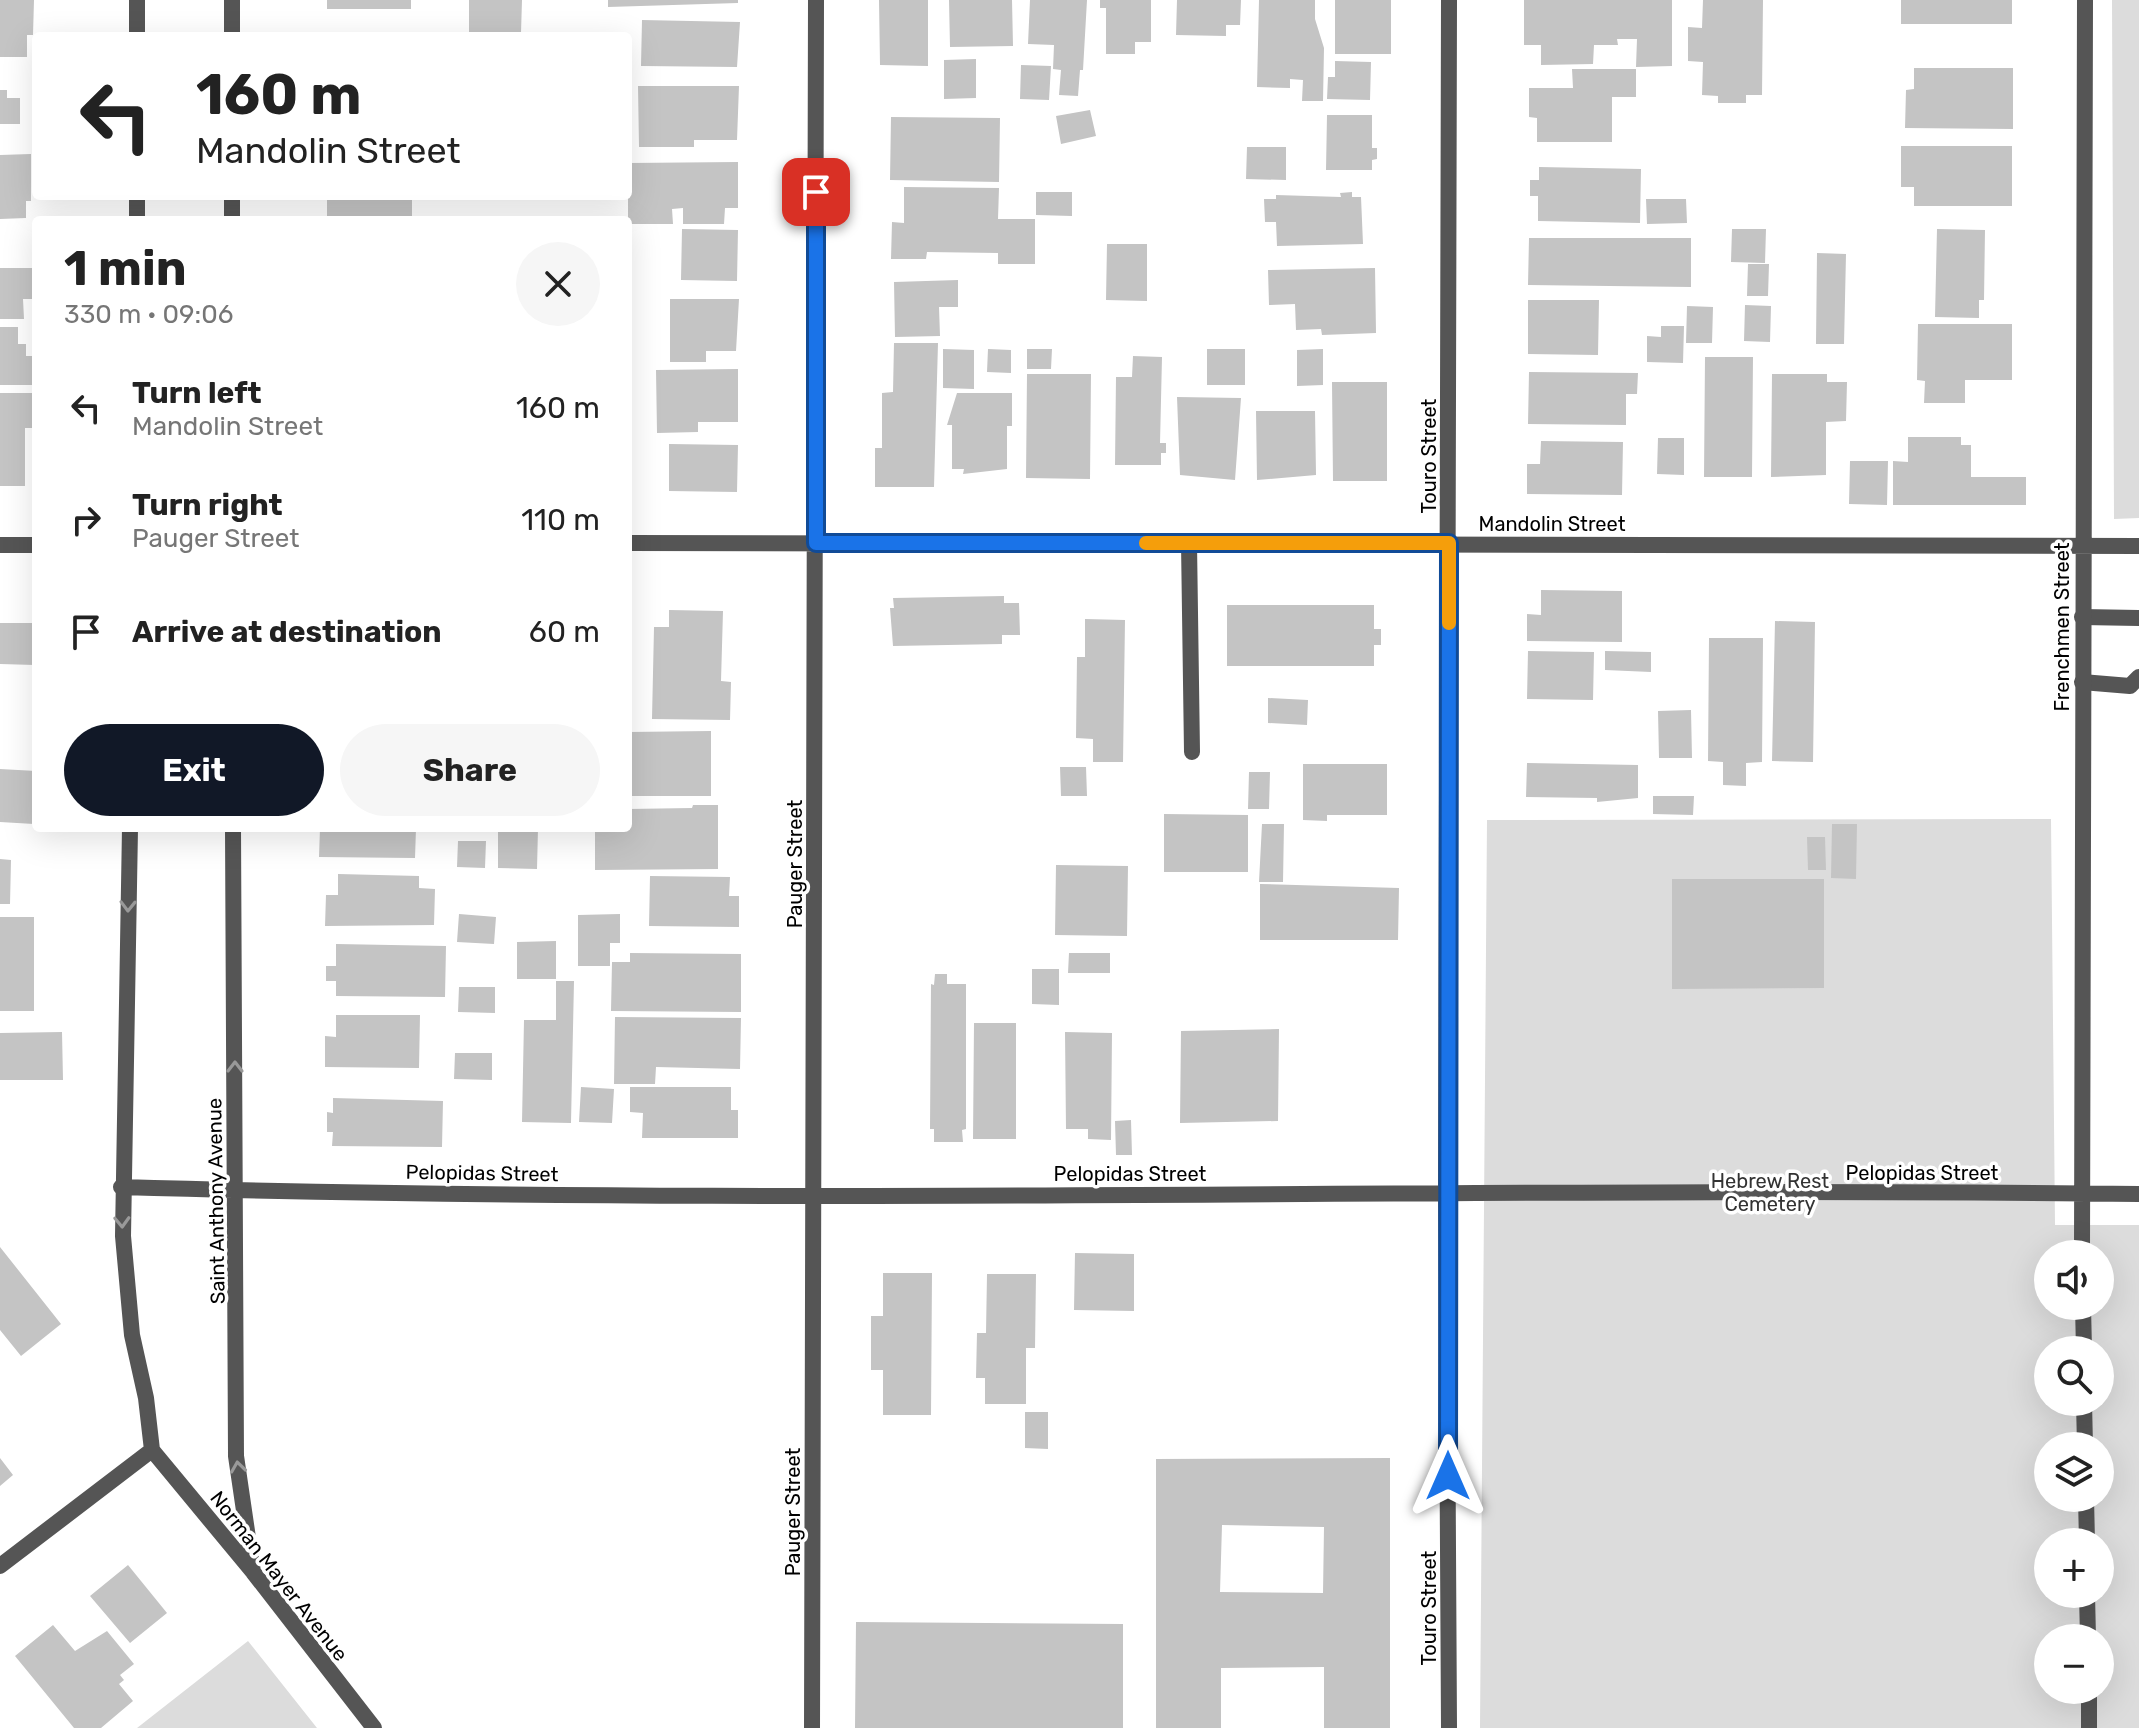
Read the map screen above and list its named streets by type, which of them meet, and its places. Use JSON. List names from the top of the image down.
{
  "streets": {
    "street": [
      "Touro Street",
      "Mandolin Street",
      "Frenchmen Street",
      "Pauger Street",
      "Pelopidas Street",
      "Saint Anthony Avenue",
      "Norman Mayer Avenue"
    ]
  },
  "crossings": [
    ["Touro Street", "Mandolin Street"],
    ["Touro Street", "Pelopidas Street"],
    ["Mandolin Street", "Frenchmen Street"],
    ["Mandolin Street", "Pauger Street"],
    ["Frenchmen Street", "Pelopidas Street"],
    ["Pauger Street", "Pelopidas Street"],
    ["Pelopidas Street", "Saint Anthony Avenue"],
    ["Saint Anthony Avenue", "Norman Mayer Avenue"]
  ],
  "parks": ["Hebrew Rest Cemetery"],
  "page": {
    "turn": ["160 m", "Mandolin Street"],
    "heading": ["1 min", "330 m · 09:06"],
    "list": [
      {
        "name": "Turn left",
        "note": "Mandolin Street",
        "value": "160 m"
      },
      {
        "name": "Turn right",
        "note": "Pauger Street",
        "value": "110 m"
      },
      {
        "name": "Arrive at destination",
        "value": "60 m"
      }
    ],
    "buttons": ["Exit", "Share"],
    "map_buttons": ["+", "−"]
  }
}
